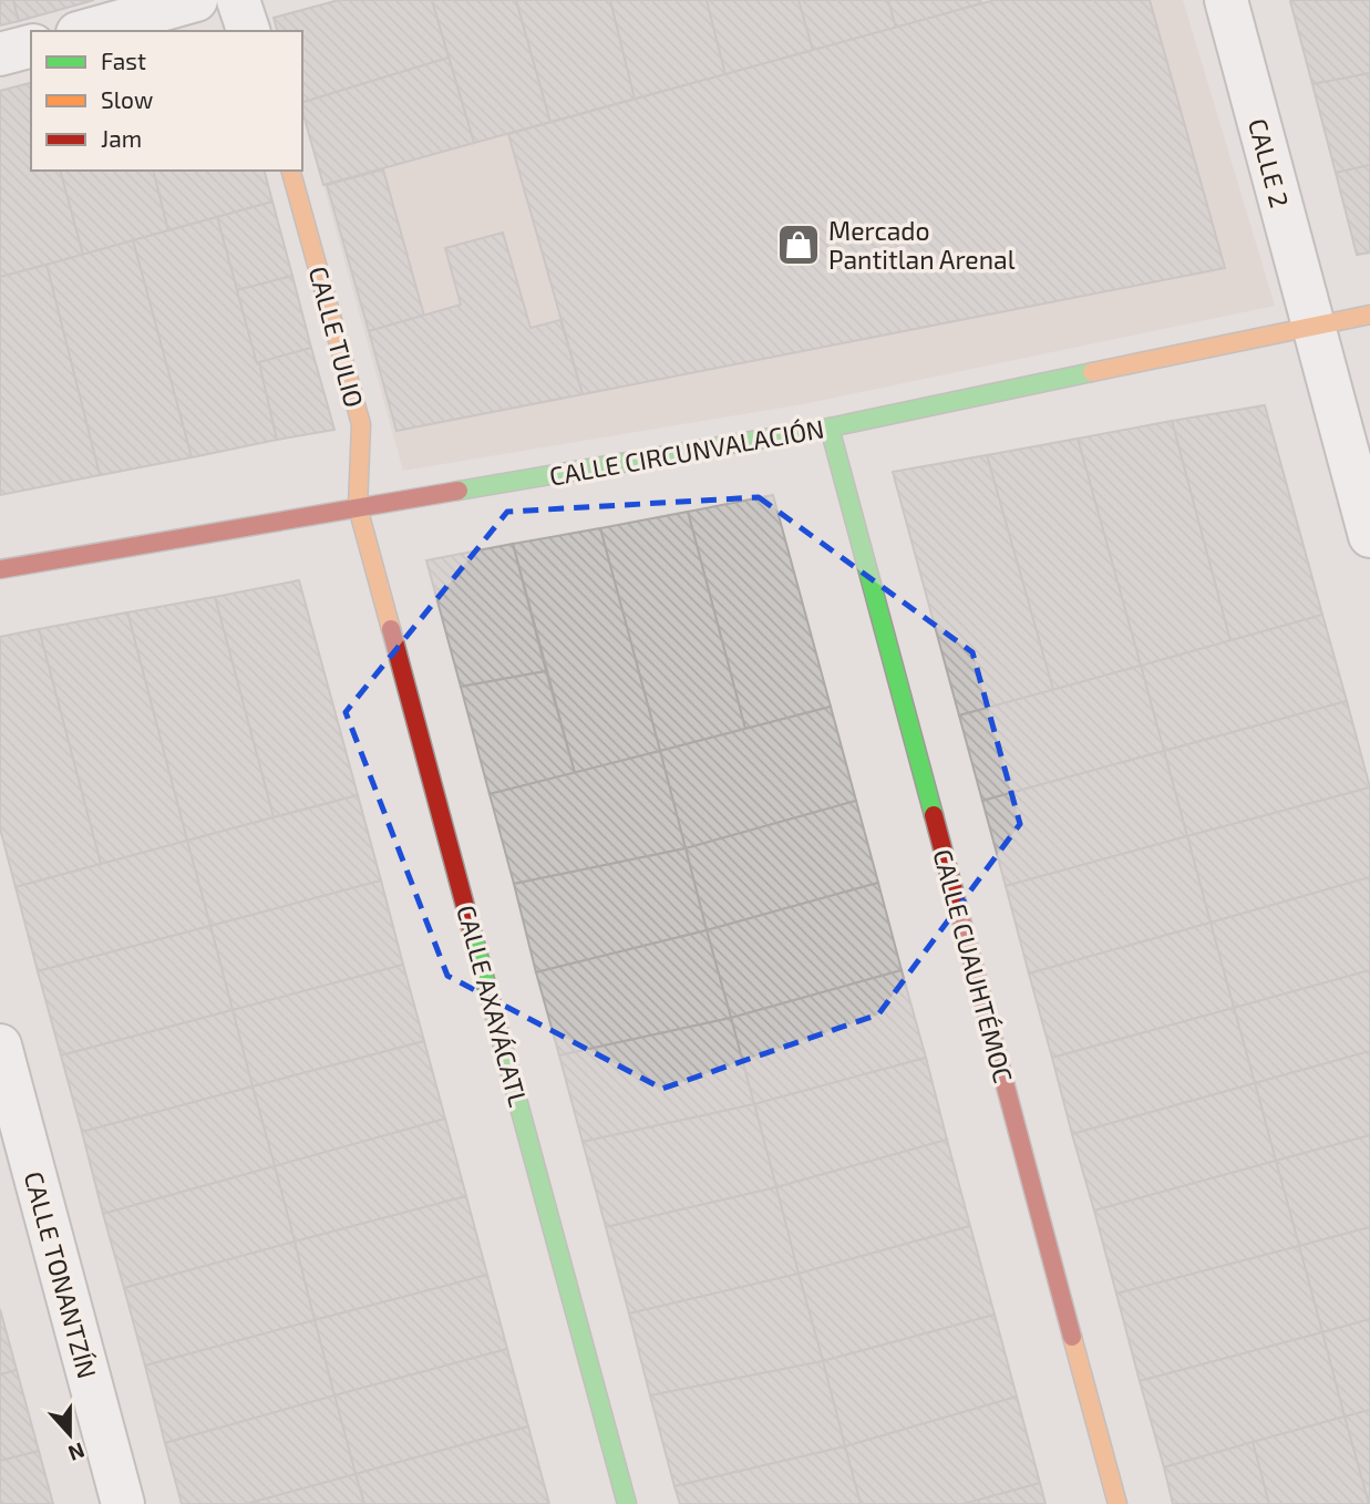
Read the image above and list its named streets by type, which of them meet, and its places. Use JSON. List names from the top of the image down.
{
  "streets": {
    "street": [
      "CALLE 2",
      "CALLE TULIO",
      "CALLE CIRCUNVALACIÓN",
      "CALLE CUAUHTÉMOC",
      "CALLE AXAYÁCATL",
      "CALLE TONANTZÍN"
    ]
  },
  "crossings": [
    ["CALLE 2", "CALLE CIRCUNVALACIÓN"],
    ["CALLE TULIO", "CALLE CIRCUNVALACIÓN"],
    ["CALLE TULIO", "CALLE AXAYÁCATL"],
    ["CALLE CIRCUNVALACIÓN", "CALLE CUAUHTÉMOC"],
    ["CALLE CIRCUNVALACIÓN", "CALLE AXAYÁCATL"]
  ],
  "places": {
    "shop": ["Mercado Pantitlan Arenal"]
  },
  "legend": ["Fast", "Slow", "Jam"],
  "north": "bottom"
}
